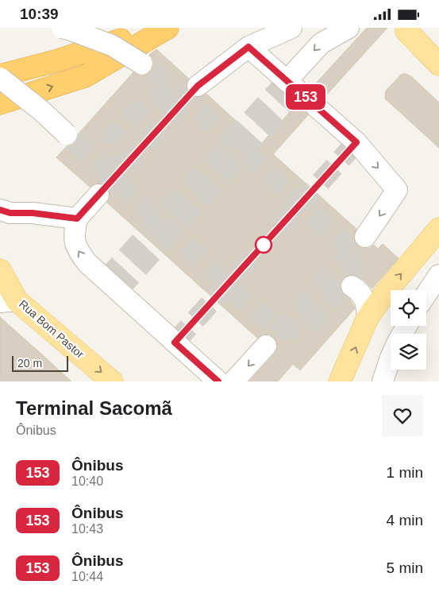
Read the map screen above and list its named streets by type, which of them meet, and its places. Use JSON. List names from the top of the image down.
{
  "streets": {
    "main road": ["Rua Bom Pastor"]
  },
  "one_way": ["Rua Bom Pastor"],
  "lines": ["bus line 153"],
  "scale_bar": "20 m",
  "page": {
    "status": "10:39",
    "on_map": "153",
    "scale": "20 m",
    "heading": ["Terminal Sacomã", "Ônibus"],
    "list": [
      {
        "mark": "153",
        "name": "Ônibus",
        "note": "10:40",
        "value": "1 min"
      },
      {
        "mark": "153",
        "name": "Ônibus",
        "note": "10:43",
        "value": "4 min"
      },
      {
        "mark": "153",
        "name": "Ônibus",
        "note": "10:44",
        "value": "5 min"
      }
    ]
  }
}
